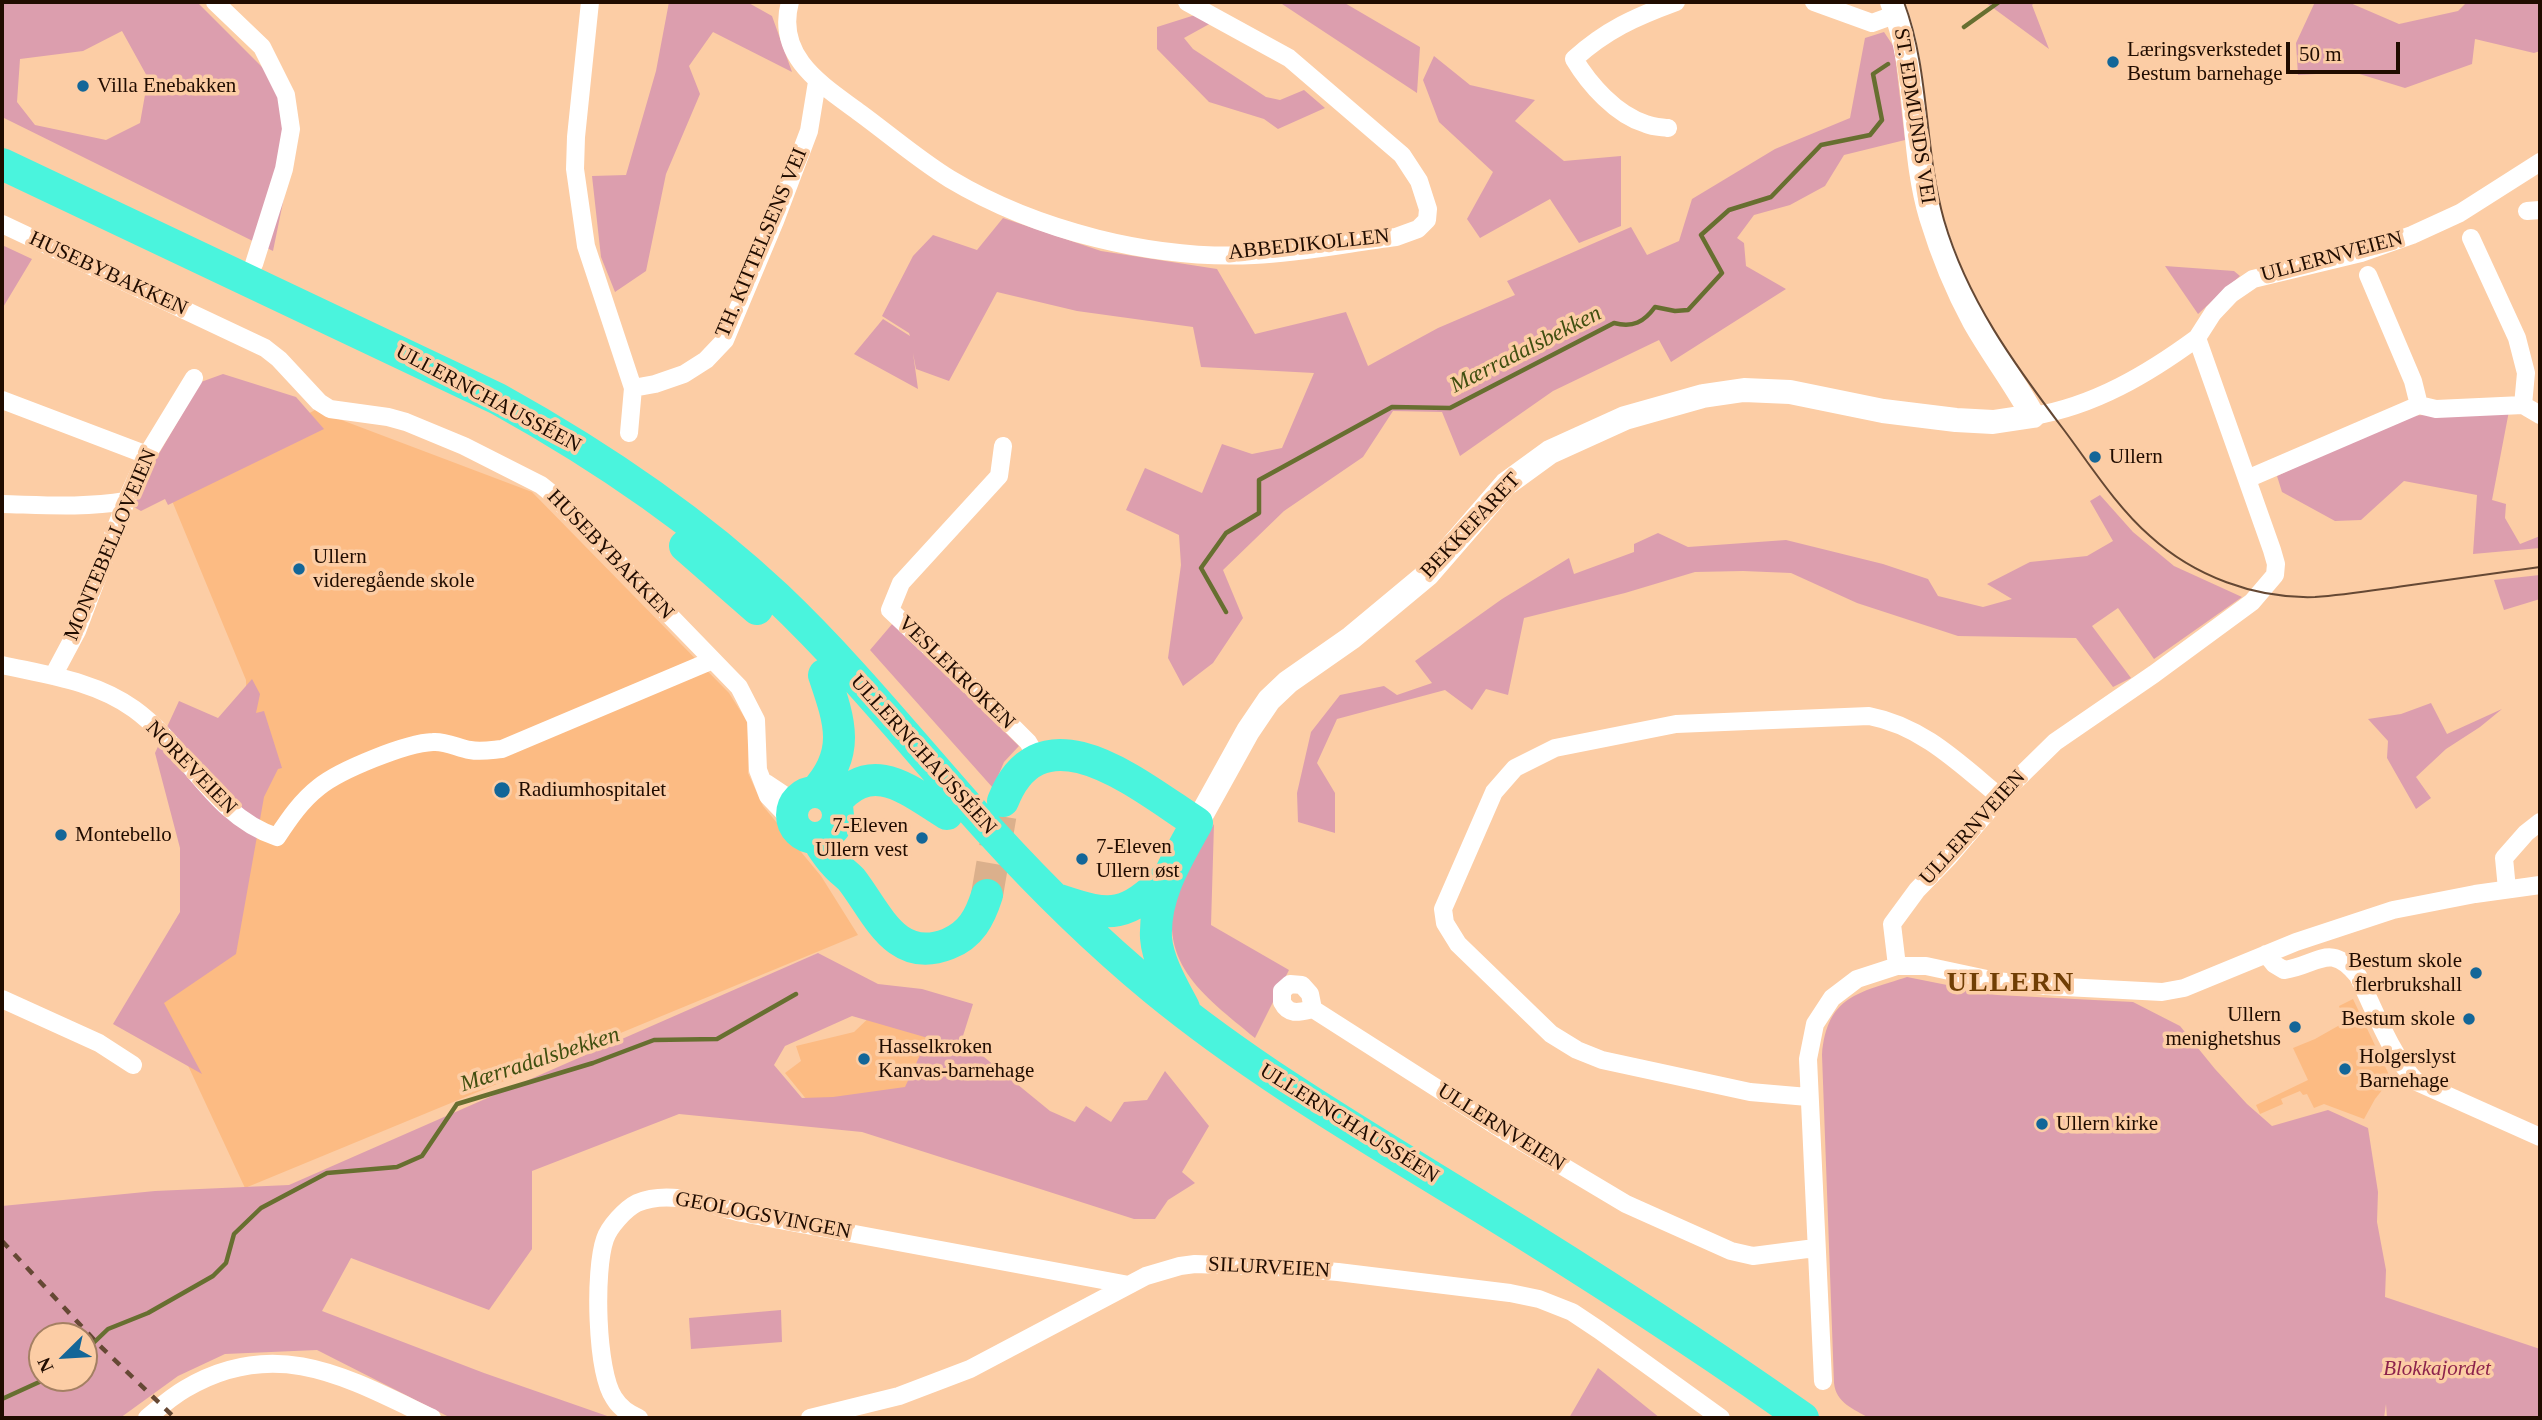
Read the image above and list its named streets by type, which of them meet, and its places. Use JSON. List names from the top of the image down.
{
  "streets": {
    "highway": ["ULLERNCHAUSSÉEN"],
    "street": [
      "ST. EDMUNDS VEI",
      "TH. KITTELSENS VEI",
      "ABBEDIKOLLEN",
      "ULLERNVEIEN",
      "HUSEBYBAKKEN",
      "BEKKEFARET",
      "MONTEBELLOVEIEN",
      "VESLEKROKEN",
      "NOREVEIEN",
      "GEOLOGSVINGEN",
      "SILURVEIEN"
    ]
  },
  "crossings": [
    ["ST. EDMUNDS VEI", "BEKKEFARET"],
    ["TH. KITTELSENS VEI", "ABBEDIKOLLEN"],
    ["ULLERNVEIEN", "BEKKEFARET"],
    ["HUSEBYBAKKEN", "NOREVEIEN"],
    ["MONTEBELLOVEIEN", "NOREVEIEN"],
    ["GEOLOGSVINGEN", "SILURVEIEN"]
  ],
  "districts": ["ULLERN"],
  "water": ["Mærradalsbekken"],
  "parks": ["Blokkajordet"],
  "places": [
    "Læringsverkstedet Bestum barnehage",
    "Villa Enebakken",
    "Ullern",
    "Ullern videregående skole",
    "Radiumhospitalet",
    "Montebello",
    "7-Eleven Ullern vest",
    "7-Eleven Ullern øst",
    "Bestum skole flerbrukshall",
    "Bestum skole",
    "Ullern menighetshus",
    "Hasselkroken Kanvas-barnehage",
    "Holgerslyst Barnehage",
    "Ullern kirke"
  ],
  "scale_bar": "50 m",
  "north": "bottom left"
}
